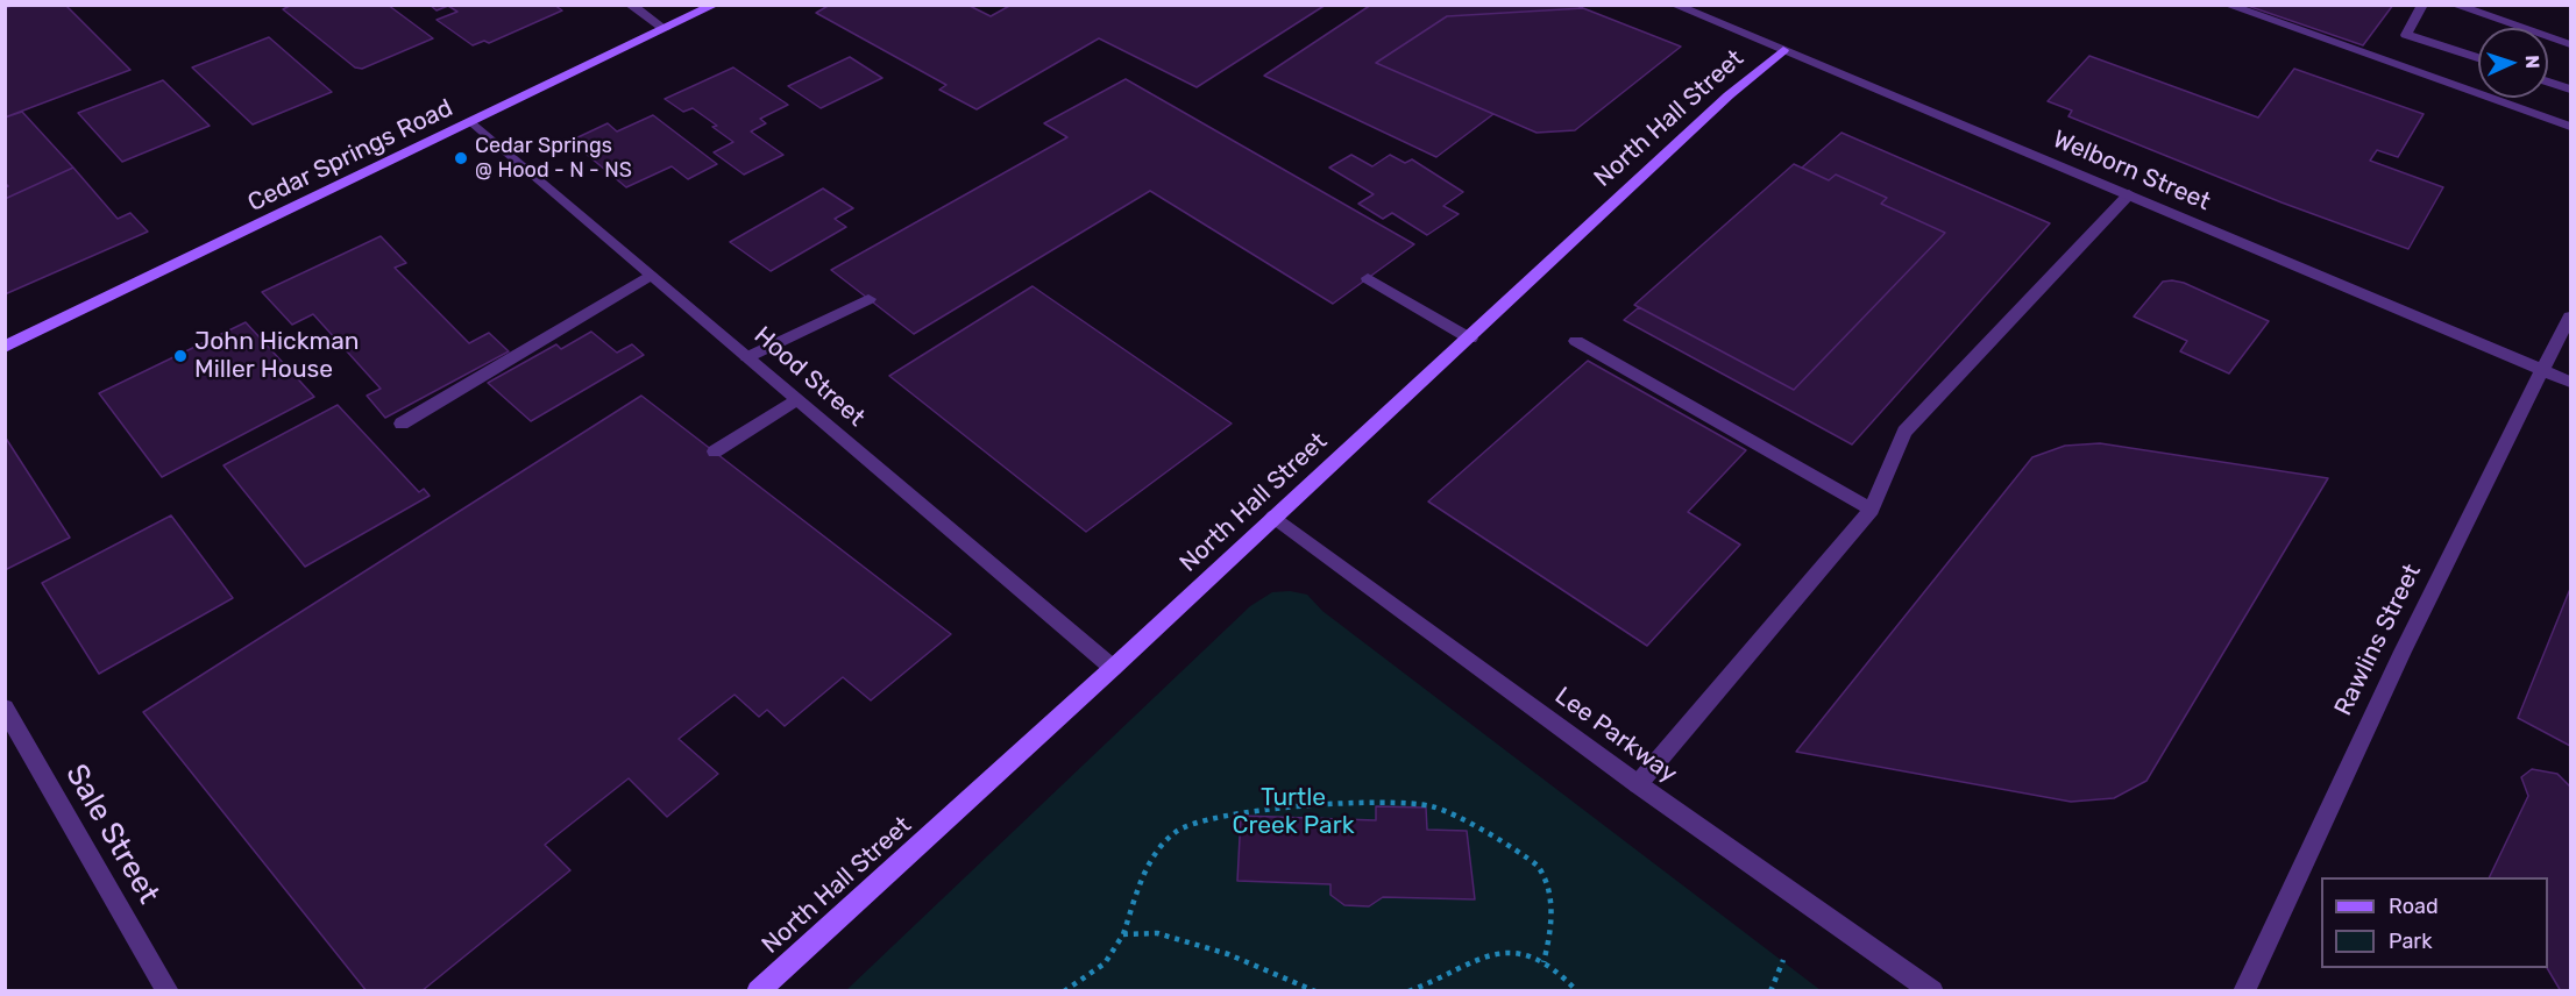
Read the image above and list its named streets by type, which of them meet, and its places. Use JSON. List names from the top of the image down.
{
  "streets": {
    "street": [
      "North Hall Street",
      "Cedar Springs Road",
      "Welborn Street",
      "Hood Street",
      "Rawlins Street",
      "Lee Parkway",
      "Sale Street"
    ]
  },
  "crossings": [
    ["North Hall Street", "Welborn Street"],
    ["North Hall Street", "Hood Street"],
    ["North Hall Street", "Lee Parkway"],
    ["Cedar Springs Road", "Hood Street"],
    ["Welborn Street", "Rawlins Street"]
  ],
  "parks": ["Turtle Creek Park"],
  "places": ["Cedar Springs @ Hood - N - NS", "John Hickman Miller House"],
  "legend": ["Road", "Park"],
  "north": "right"
}
